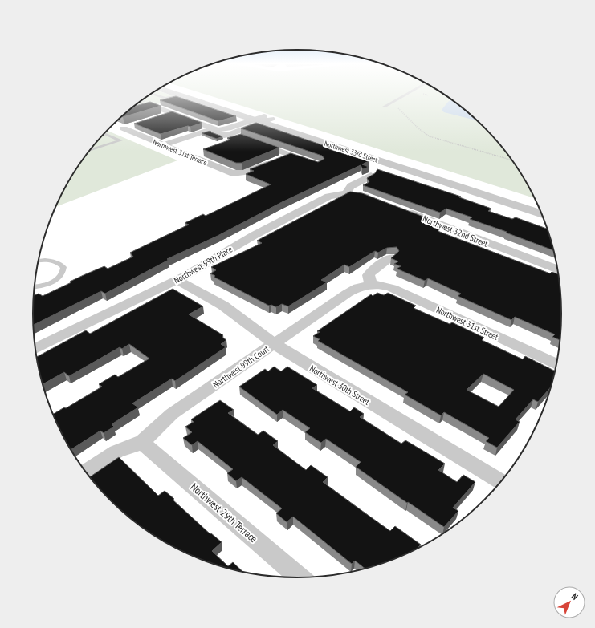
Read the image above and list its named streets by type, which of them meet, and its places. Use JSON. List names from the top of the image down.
{
  "streets": {
    "street": [
      "Northwest 33rd Street",
      "Northwest 31st Terrace",
      "Northwest 32nd Street",
      "Northwest 99th Place",
      "Northwest 31st Street",
      "Northwest 99th Court",
      "Northwest 30th Street",
      "Northwest 29th Terrace"
    ]
  },
  "crossings": [
    ["Northwest 99th Place", "Northwest 30th Street"],
    ["Northwest 31st Street", "Northwest 99th Court"],
    ["Northwest 99th Court", "Northwest 30th Street"],
    ["Northwest 99th Court", "Northwest 29th Terrace"]
  ],
  "north": "top right"
}
